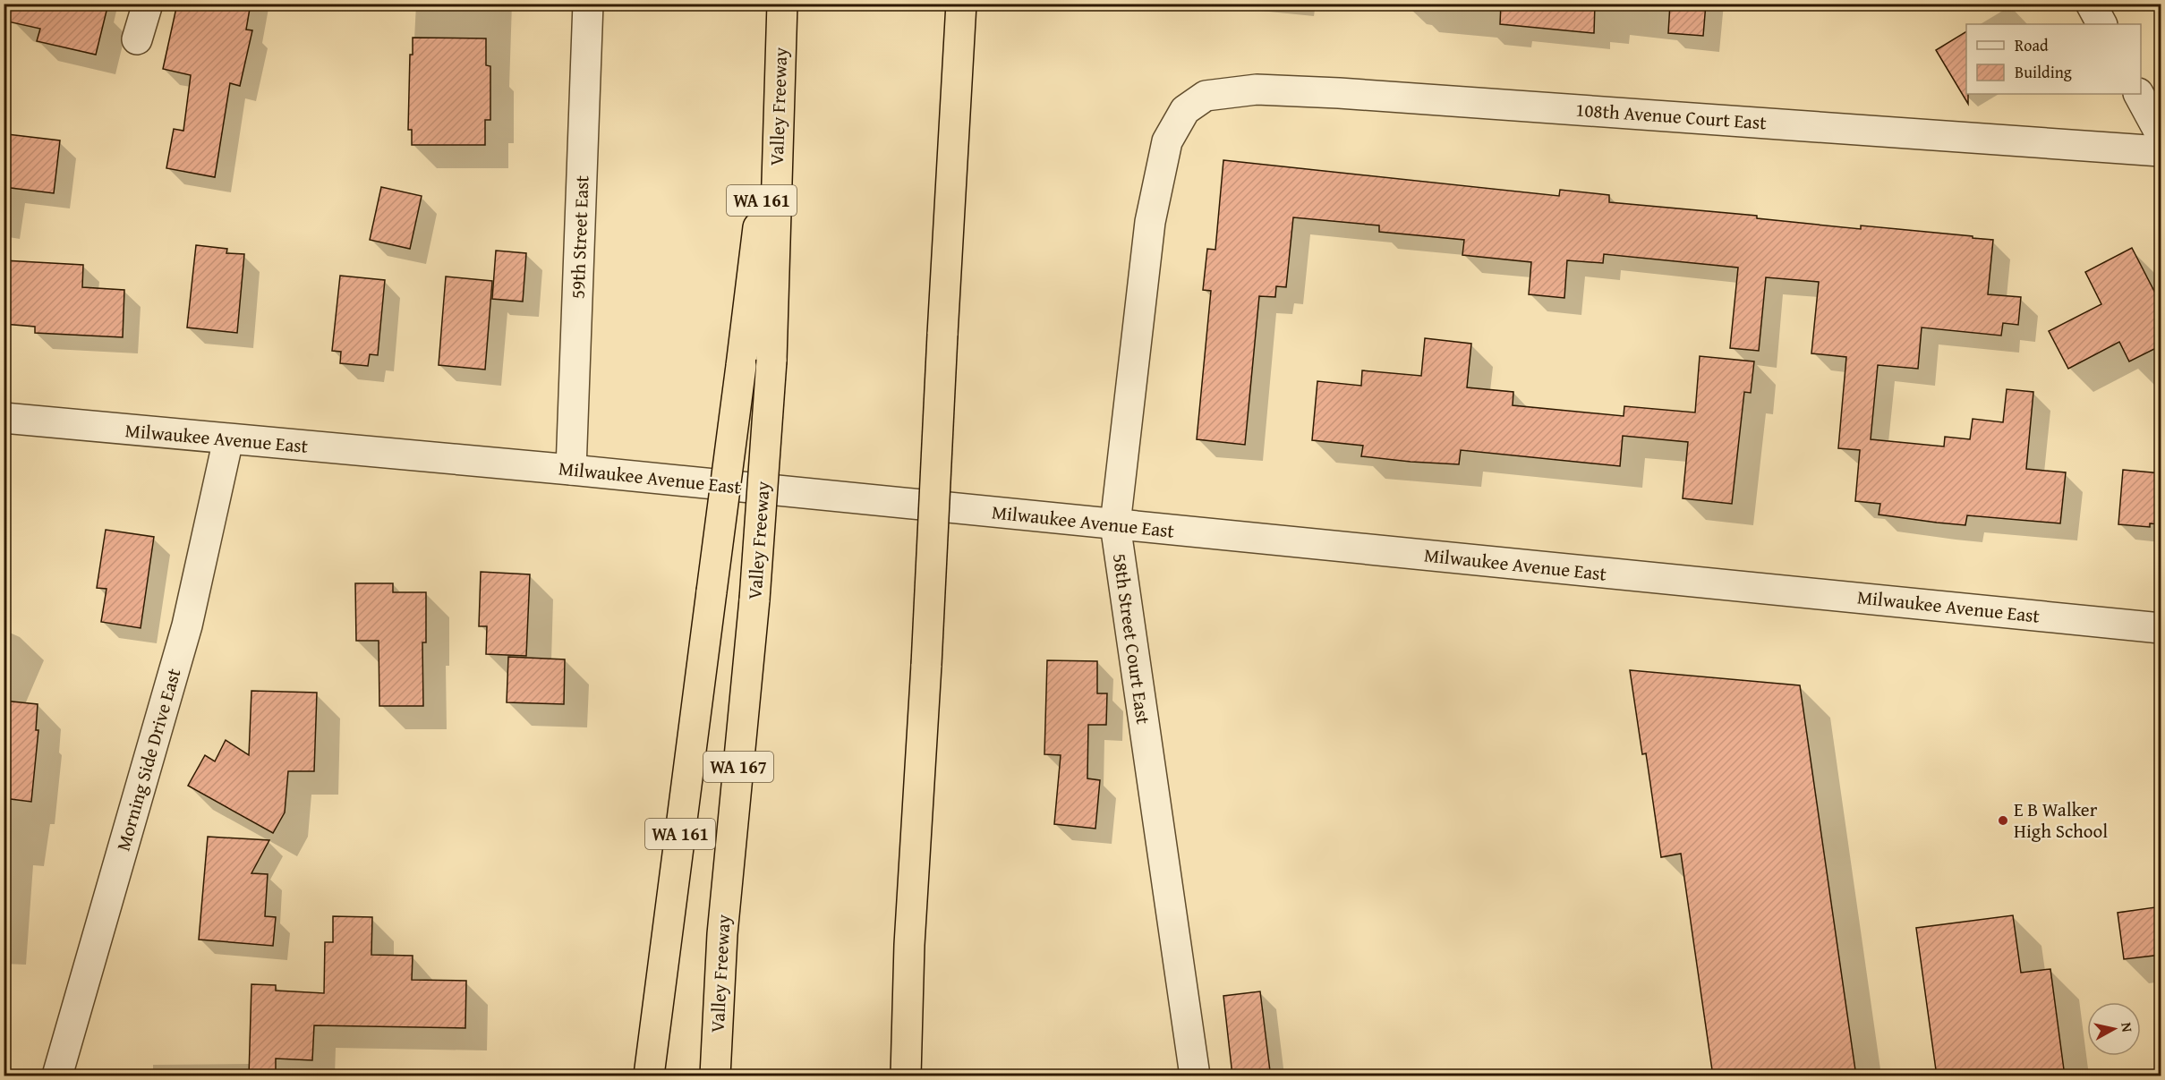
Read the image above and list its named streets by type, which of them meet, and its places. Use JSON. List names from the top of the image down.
{
  "streets": {
    "highway": ["Valley Freeway", "WA 161", "WA 167"],
    "street": [
      "108th Avenue Court East",
      "59th Street East",
      "Milwaukee Avenue East",
      "58th Street Court East",
      "Morning Side Drive East"
    ]
  },
  "crossings": [
    ["Valley Freeway", "WA 161"],
    ["108th Avenue Court East", "58th Street Court East"],
    ["59th Street East", "Milwaukee Avenue East"],
    ["Milwaukee Avenue East", "58th Street Court East"],
    ["Milwaukee Avenue East", "Morning Side Drive East"]
  ],
  "places": ["E B Walker High School"],
  "legend": ["Road", "Building"],
  "north": "right"
}
